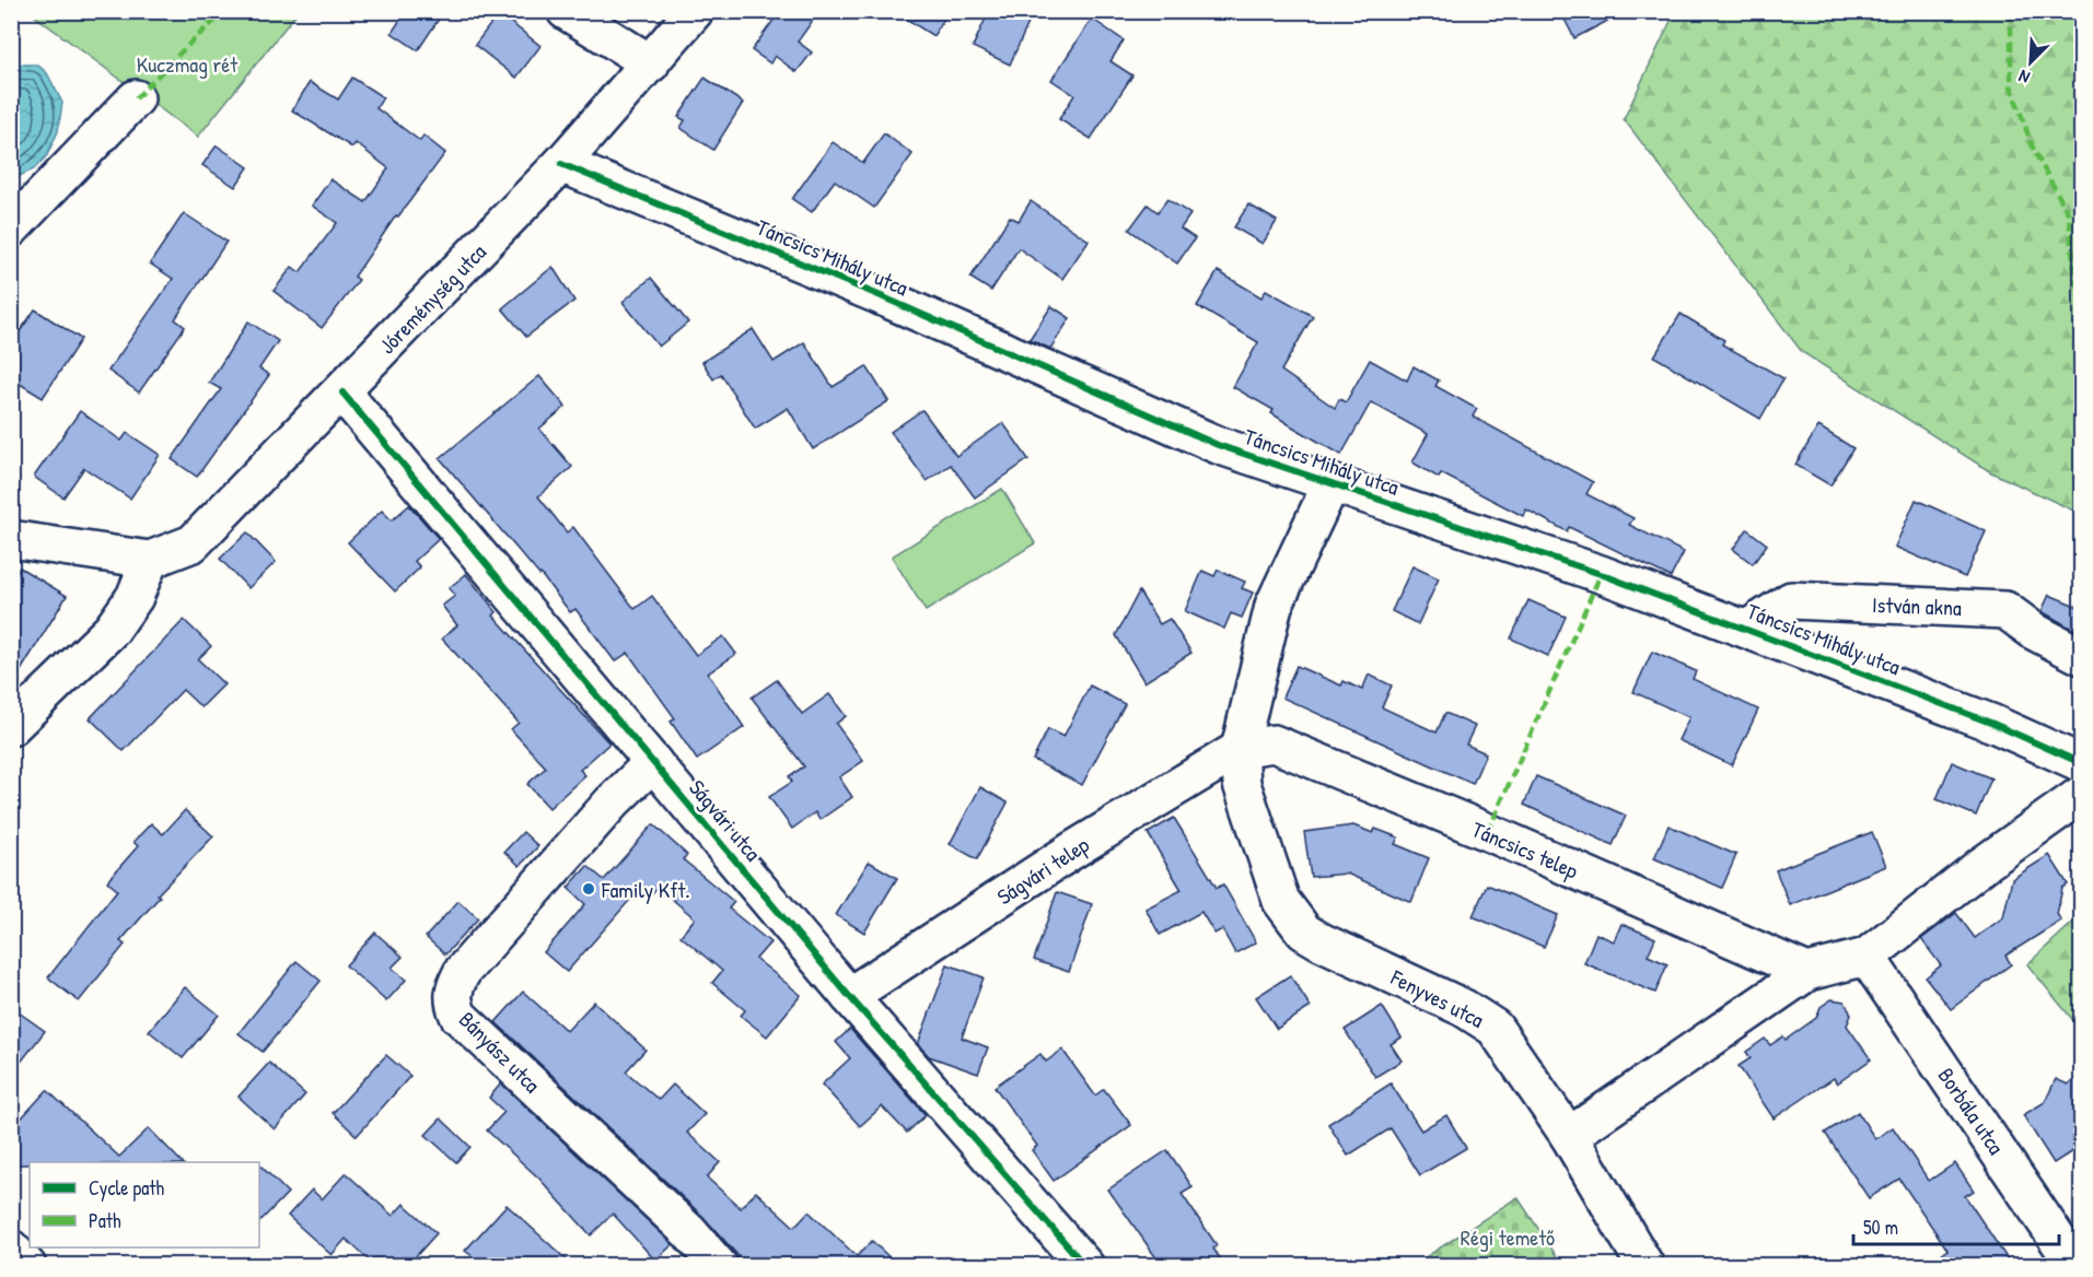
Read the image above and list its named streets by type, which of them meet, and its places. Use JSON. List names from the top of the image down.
{
  "streets": {
    "street": [
      "Táncsics Mihály utca",
      "Jóreménység utca",
      "István akna",
      "Ságvári utca",
      "Táncsics telep",
      "Ságvári telep",
      "Fenyves utca",
      "Bányász utca",
      "Borbála utca"
    ]
  },
  "crossings": [
    ["Táncsics Mihály utca", "Jóreménység utca"],
    ["Táncsics Mihály utca", "István akna"],
    ["Táncsics Mihály utca", "Fenyves utca"],
    ["Jóreménység utca", "Ságvári utca"],
    ["Ságvári utca", "Ságvári telep"],
    ["Ságvári utca", "Bányász utca"],
    ["Táncsics telep", "Ságvári telep"],
    ["Táncsics telep", "Fenyves utca"],
    ["Ságvári telep", "Fenyves utca"]
  ],
  "parks": ["Kuczmag rét", "Régi temető"],
  "places": ["Family Kft."],
  "legend": ["Cycle path", "Path"],
  "scale_bar": "50 m",
  "north": "bottom left"
}
